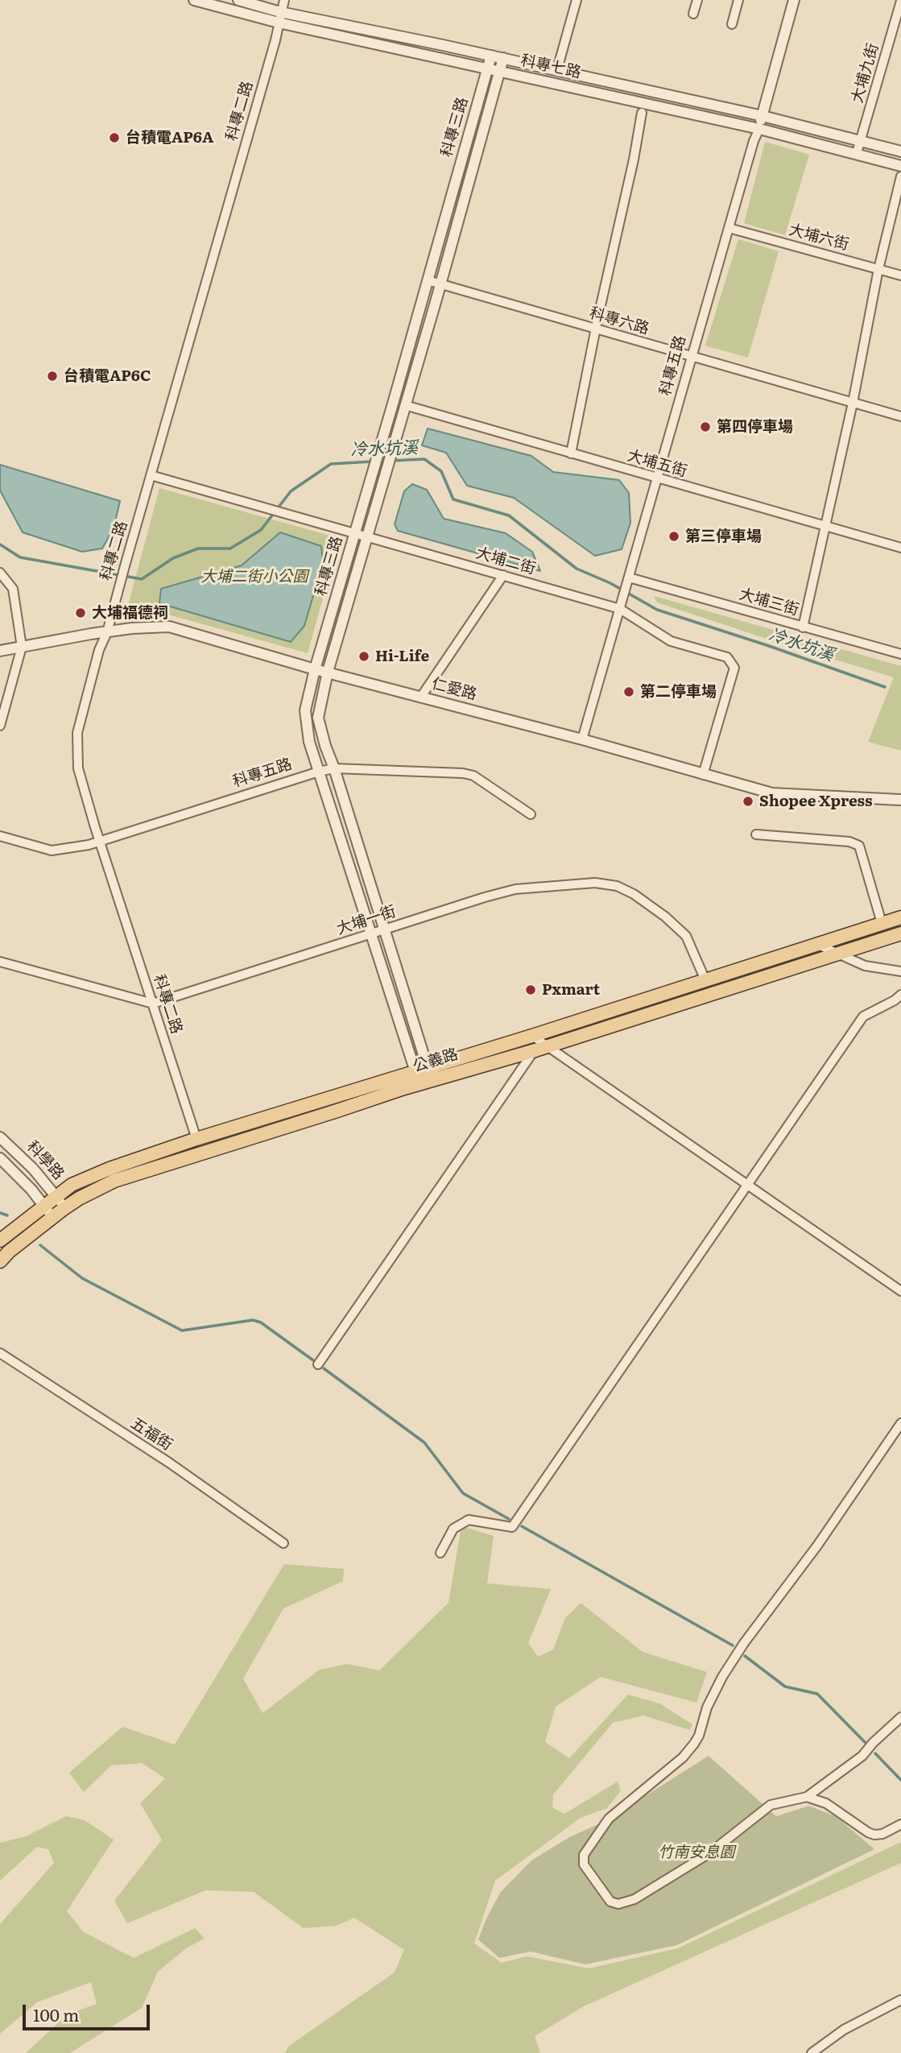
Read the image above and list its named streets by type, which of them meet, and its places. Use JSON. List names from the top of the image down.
{
  "streets": {
    "main road": ["公義路"],
    "street": [
      "科專七路",
      "大埔九街",
      "科專二路",
      "科專三路",
      "大埔六街",
      "科專六路",
      "科專五路",
      "大埔五街",
      "大埔二街",
      "大埔三街",
      "仁愛路",
      "大埔一街",
      "科學路",
      "五福街"
    ]
  },
  "crossings": [
    ["科專七路", "大埔九街"],
    ["科專七路", "科專二路"],
    ["科專七路", "科專三路"],
    ["科專七路", "科專五路"],
    ["科專二路", "科專五路"],
    ["科專二路", "大埔二街"],
    ["科專二路", "仁愛路"],
    ["科專二路", "大埔一街"],
    ["科專二路", "公義路"],
    ["科專三路", "科專六路"],
    ["科專三路", "科專五路"],
    ["科專三路", "大埔五街"],
    ["科專三路", "大埔二街"],
    ["科專三路", "仁愛路"],
    ["科專三路", "大埔一街"],
    ["科專三路", "公義路"],
    ["大埔六街", "科專五路"],
    ["科專六路", "科專五路"],
    ["科專五路", "大埔五街"],
    ["科專五路", "大埔二街"],
    ["科專五路", "大埔三街"],
    ["科專五路", "仁愛路"],
    ["大埔二街", "仁愛路"],
    ["大埔一街", "公義路"],
    ["公義路", "科學路"]
  ],
  "water": ["冷水坑溪"],
  "parks": ["大埔二街小公園", "竹南安息園"],
  "places": [
    "台積電AP6A",
    "台積電AP6C",
    "第四停車場",
    "第三停車場",
    "大埔福德祠",
    "Hi-Life",
    "第二停車場",
    "Shopee Xpress",
    "Pxmart"
  ],
  "scale_bar": "100 m"
}
